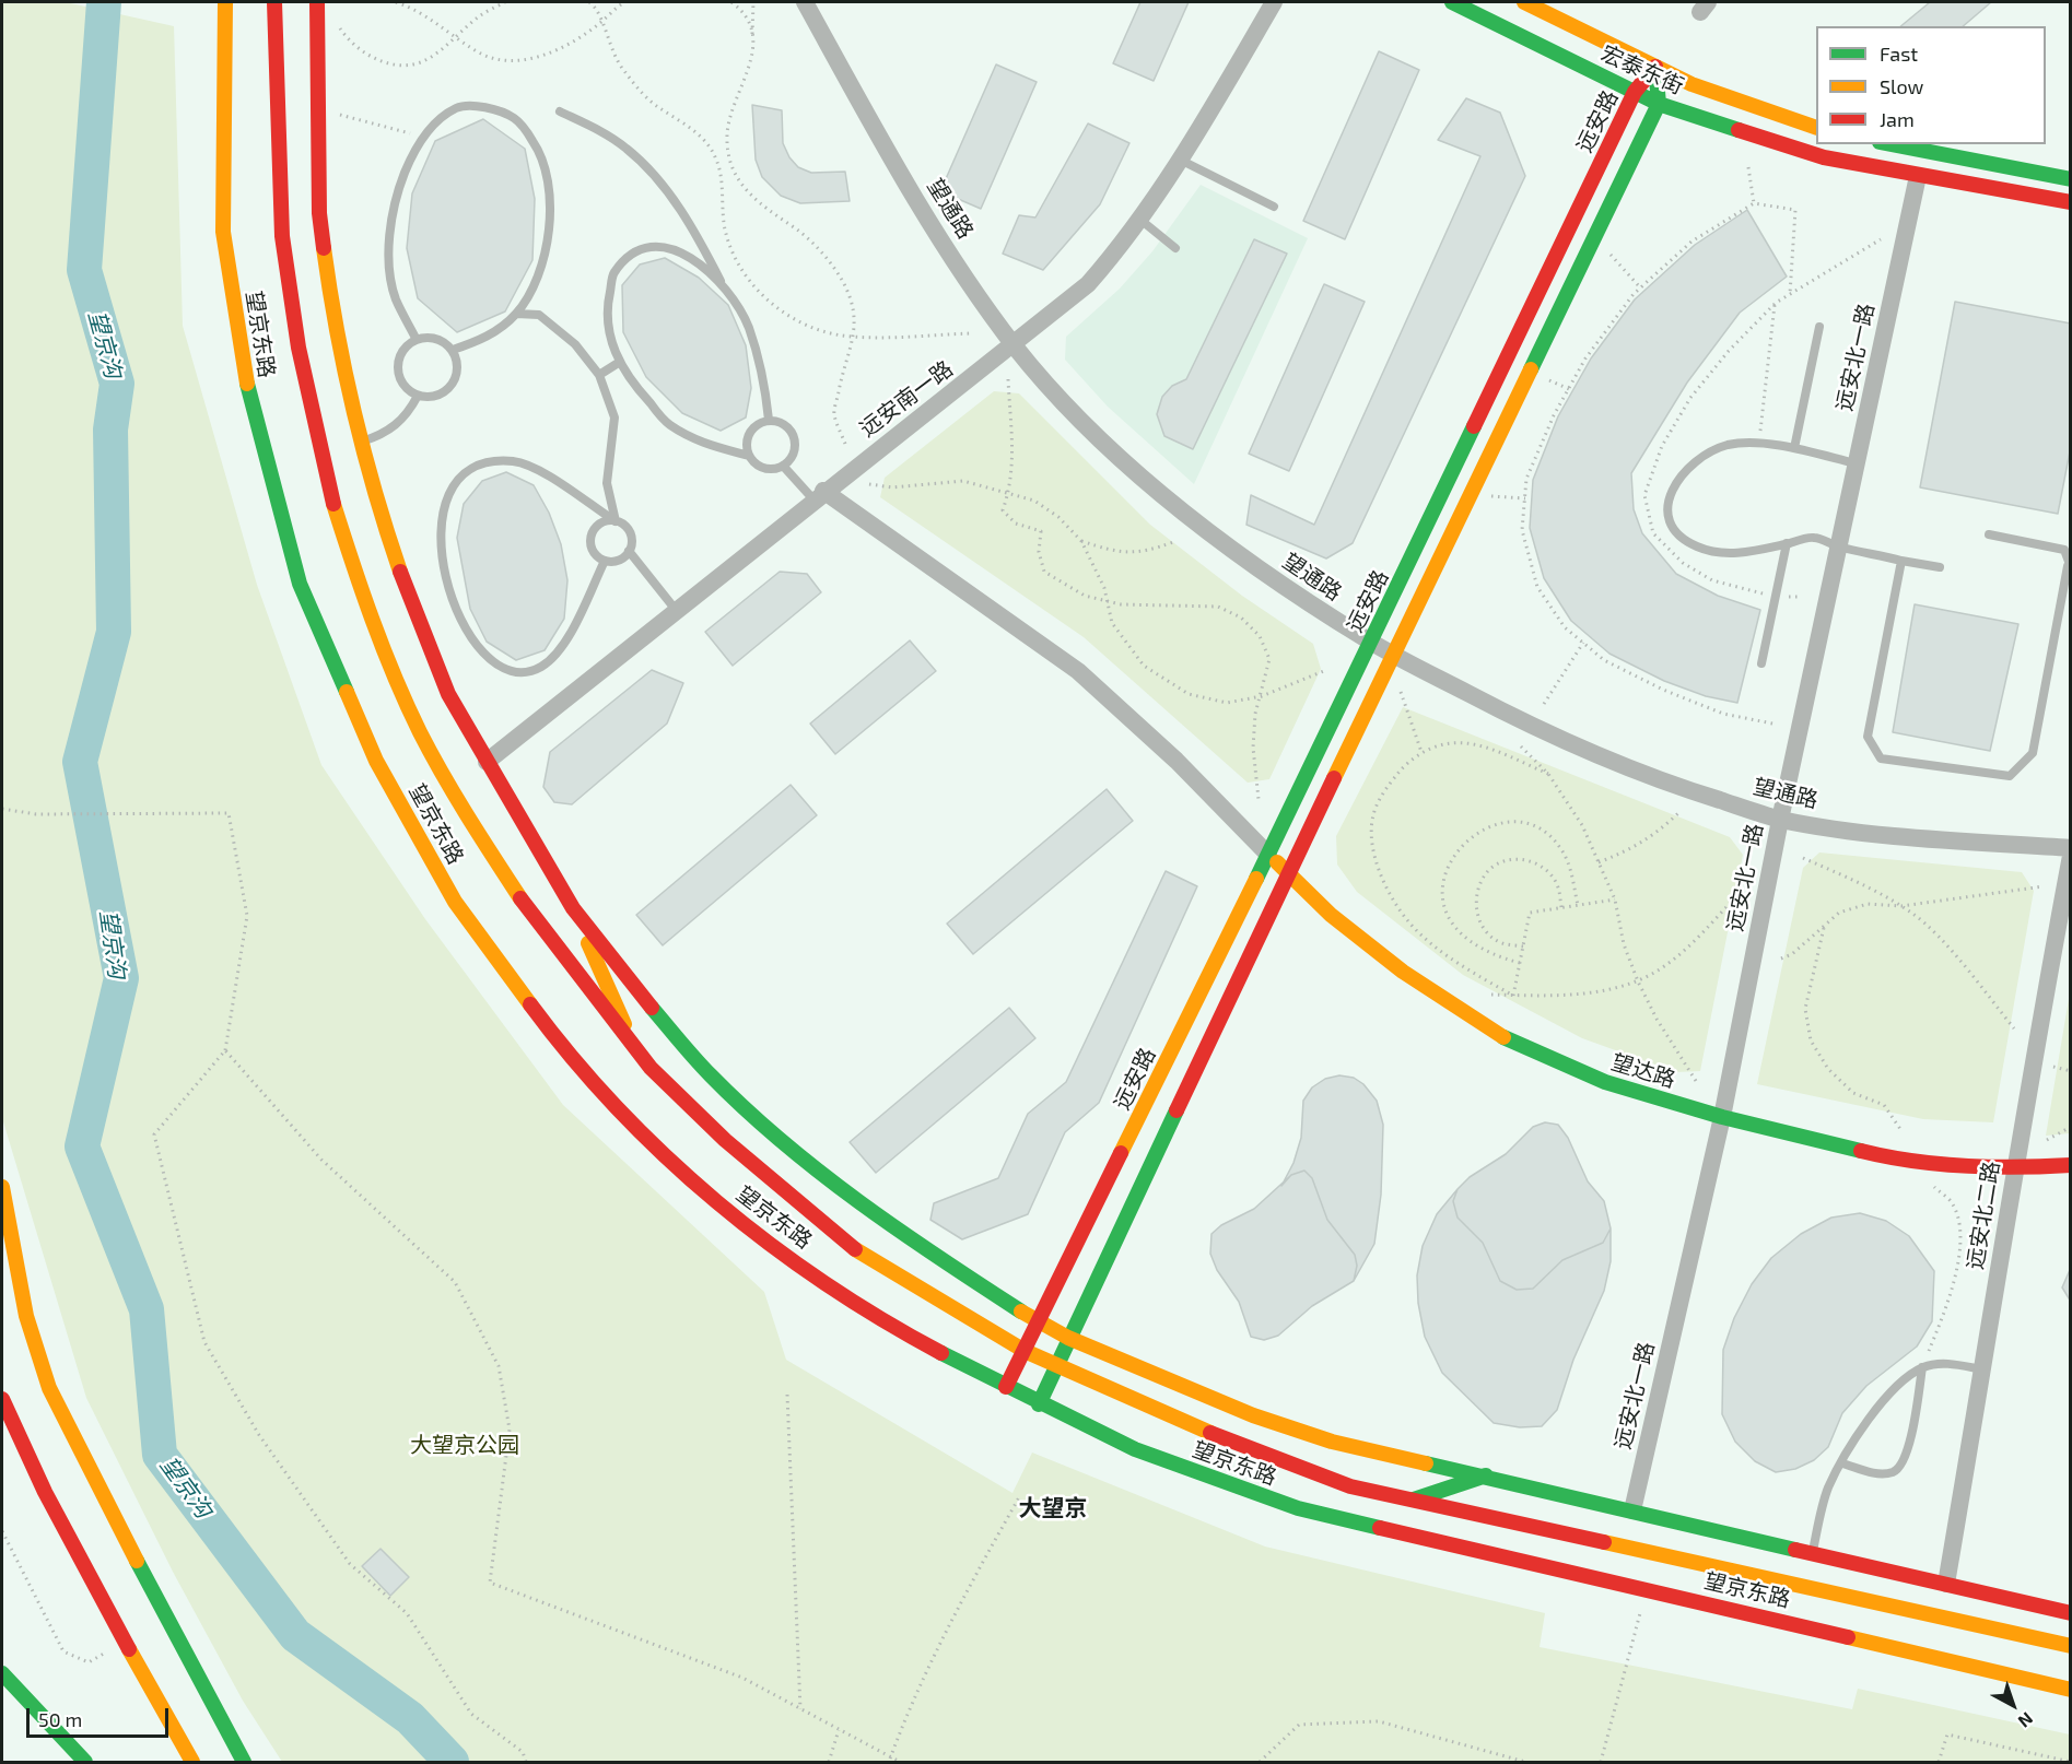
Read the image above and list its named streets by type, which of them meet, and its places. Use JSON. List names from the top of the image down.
{
  "streets": {
    "main road": [
      "宏泰东街",
      "远安路",
      "望京东路",
      "望达路"
    ],
    "street": [
      "望通路",
      "远安北一路",
      "远安南一路",
      "远安北二路"
    ]
  },
  "crossings": [
    ["宏泰东街", "远安路"],
    ["宏泰东街", "远安北一路"],
    ["远安路", "望通路"],
    ["远安路", "望京东路"],
    ["远安路", "望达路"],
    ["望通路", "远安北一路"],
    ["望通路", "远安南一路"],
    ["远安北一路", "望达路"],
    ["望达路", "远安北二路"]
  ],
  "districts": ["大望京"],
  "water": ["望京沟"],
  "parks": ["大望京公园"],
  "legend": ["Fast", "Slow", "Jam"],
  "scale_bar": "50 m",
  "north": "bottom right"
}
